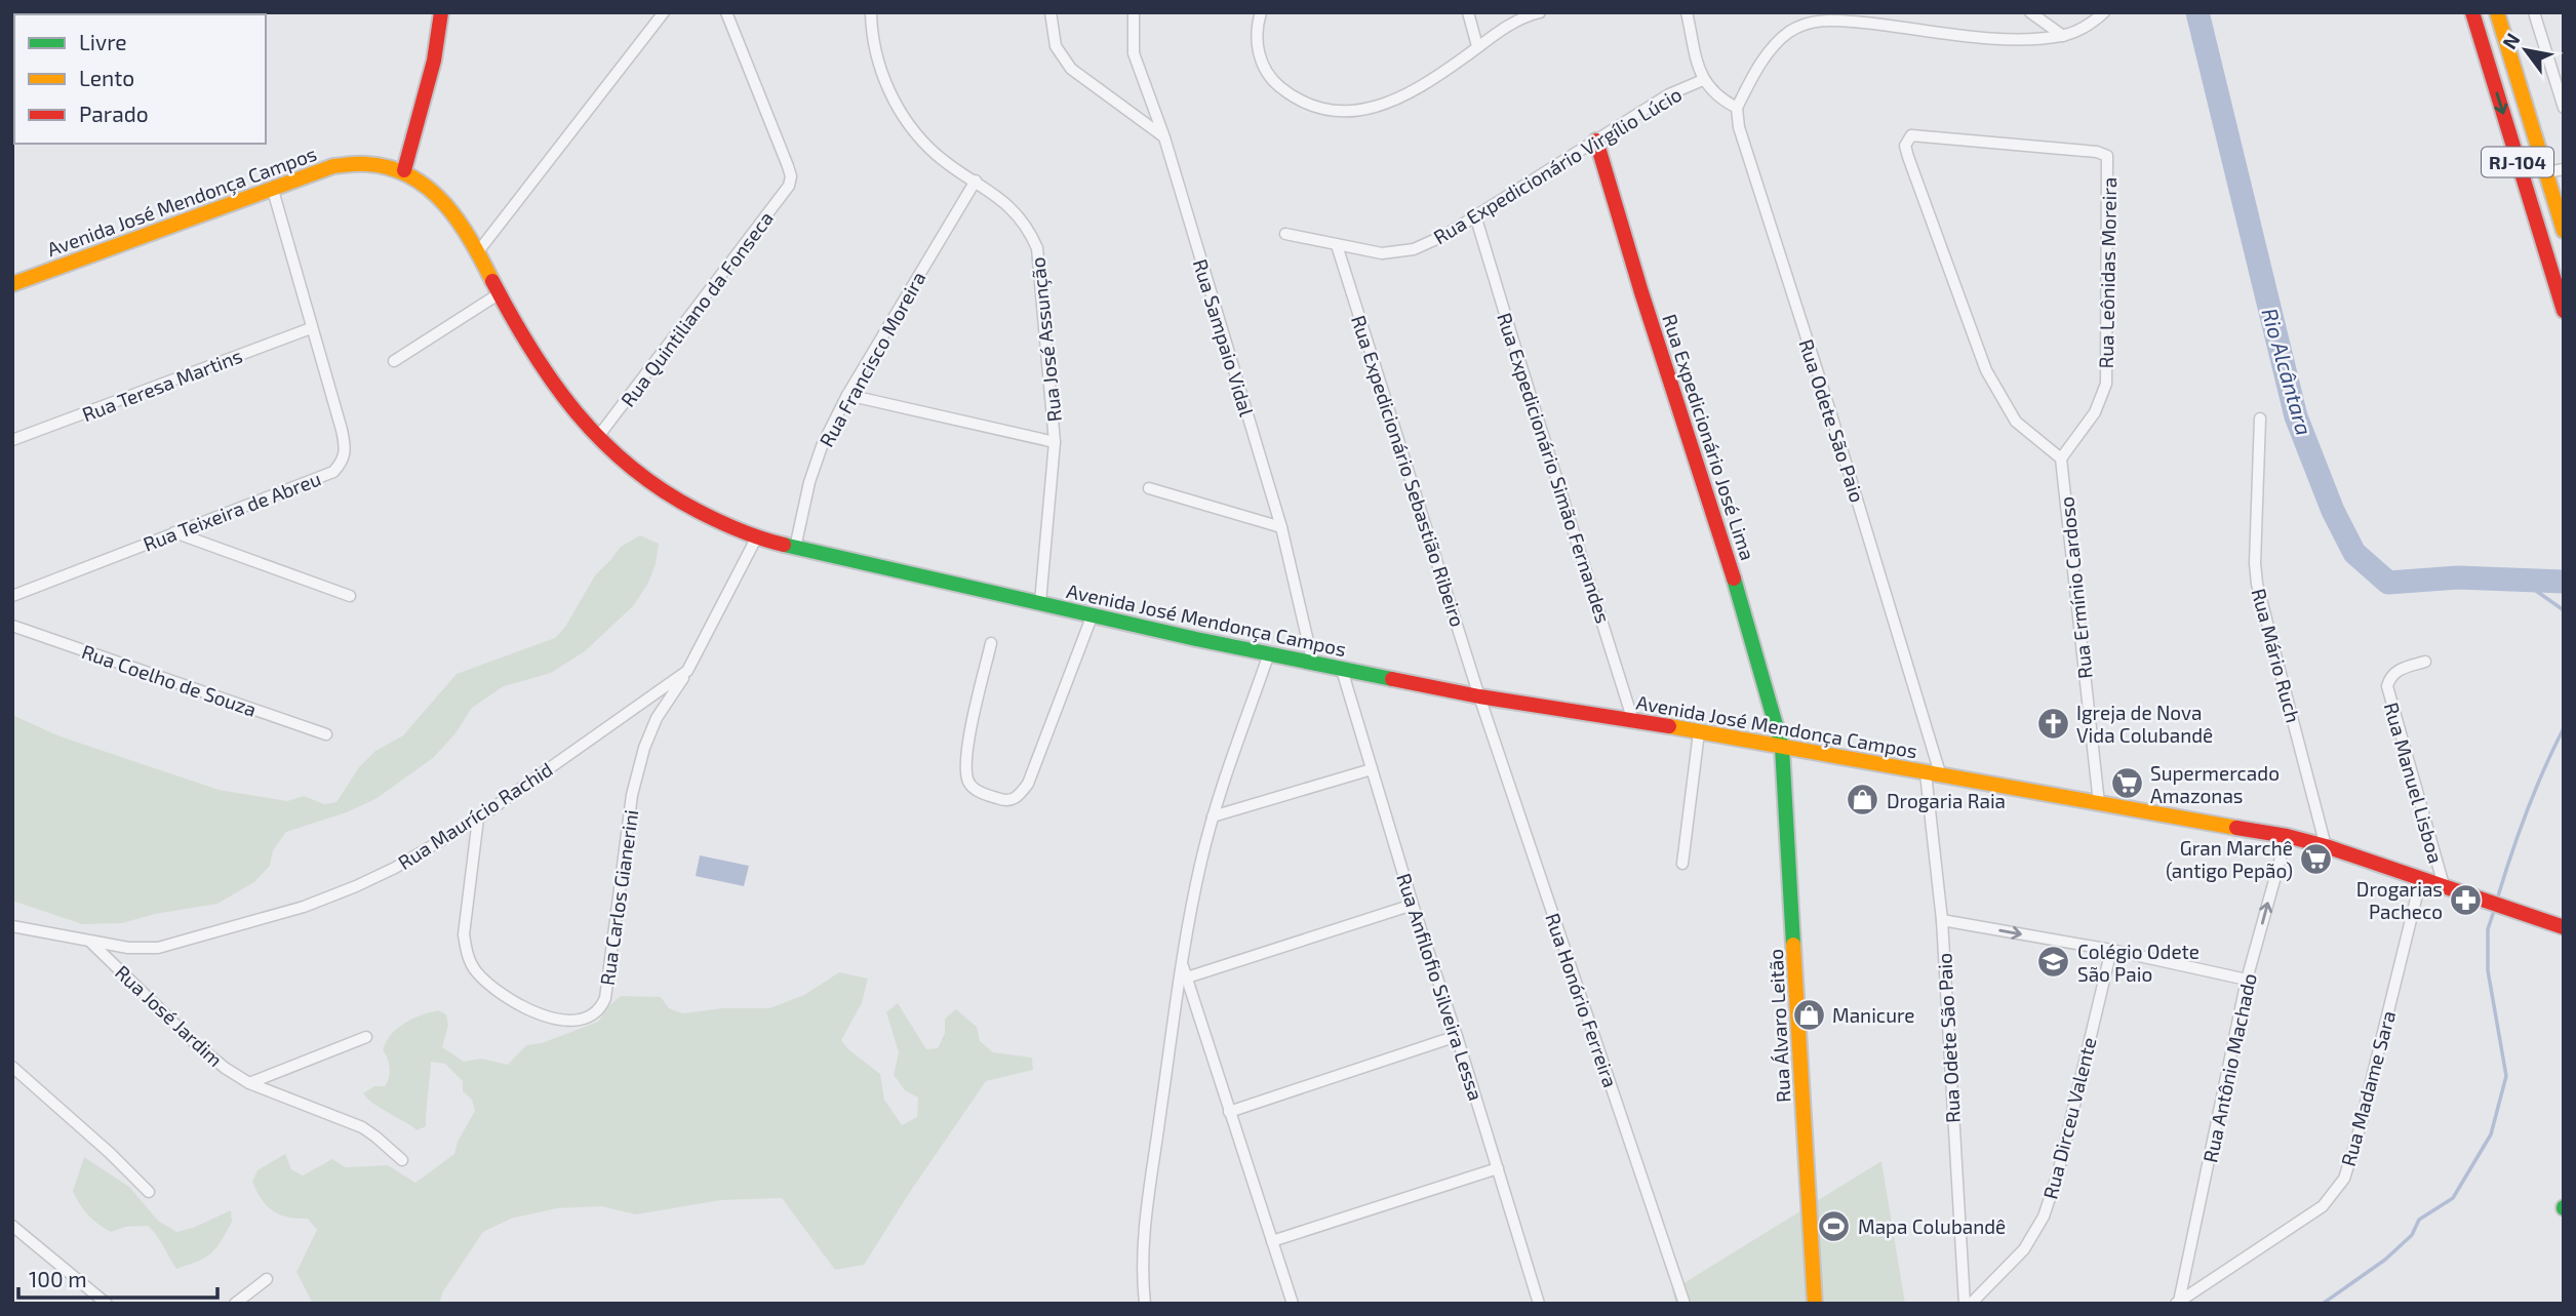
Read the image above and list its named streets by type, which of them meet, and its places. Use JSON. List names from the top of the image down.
{
  "streets": {
    "main road": [
      "RJ-104",
      "Avenida José Mendonça Campos",
      "Rua Expedicionário José Lima",
      "Rua Álvaro Leitão"
    ],
    "street": [
      "Rua Expedicionário Virgílio Lúcio",
      "Rua Leônidas Moreira",
      "Rua Quintiliano da Fonseca",
      "Rua Sampaio Vidal",
      "Rua José Assunção",
      "Rua Francisco Moreira",
      "Rua Teresa Martins",
      "Rua Odete São Paio",
      "Rua Expedicionário Simão Fernandes",
      "Rua Expedicionário Sebastião Ribeiro",
      "Rua Teixeira de Abreu",
      "Rua Ermínio Cardoso",
      "Rua Mário Ruch",
      "Rua Coelho de Souza",
      "Rua Manuel Lisboa",
      "Rua Maurício Rachid",
      "Rua Carlos Gianerini",
      "Rua Anfilofio Silveira Lessa",
      "Rua Honório Ferreira",
      "Rua José Jardim",
      "Rua Antônio Machado",
      "Rua Madame Sara",
      "Rua Dirceu Valente"
    ]
  },
  "crossings": [
    ["Rua Expedicionário Virgílio Lúcio", "Rua Expedicionário José Lima"],
    ["Rua Expedicionário Virgílio Lúcio", "Rua Expedicionário Simão Fernandes"],
    ["Rua Expedicionário Virgílio Lúcio", "Rua Expedicionário Sebastião Ribeiro"],
    ["Avenida José Mendonça Campos", "Rua Quintiliano da Fonseca"],
    ["Avenida José Mendonça Campos", "Rua Sampaio Vidal"],
    ["Avenida José Mendonça Campos", "Rua José Assunção"],
    ["Avenida José Mendonça Campos", "Rua Francisco Moreira"],
    ["Avenida José Mendonça Campos", "Rua Odete São Paio"],
    ["Avenida José Mendonça Campos", "Rua Expedicionário José Lima"],
    ["Avenida José Mendonça Campos", "Rua Expedicionário Simão Fernandes"],
    ["Avenida José Mendonça Campos", "Rua Expedicionário Sebastião Ribeiro"],
    ["Avenida José Mendonça Campos", "Rua Teixeira de Abreu"],
    ["Avenida José Mendonça Campos", "Rua Ermínio Cardoso"],
    ["Avenida José Mendonça Campos", "Rua Mário Ruch"],
    ["Avenida José Mendonça Campos", "Rua Manuel Lisboa"],
    ["Avenida José Mendonça Campos", "Rua Maurício Rachid"],
    ["Avenida José Mendonça Campos", "Rua Anfilofio Silveira Lessa"],
    ["Avenida José Mendonça Campos", "Rua Honório Ferreira"],
    ["Avenida José Mendonça Campos", "Rua Álvaro Leitão"],
    ["Avenida José Mendonça Campos", "Rua Antônio Machado"],
    ["Avenida José Mendonça Campos", "Rua Madame Sara"],
    ["Rua Leônidas Moreira", "Rua Ermínio Cardoso"],
    ["Rua José Assunção", "Rua Francisco Moreira"],
    ["Rua Teresa Martins", "Rua Teixeira de Abreu"],
    ["Rua Expedicionário José Lima", "Rua Álvaro Leitão"],
    ["Rua Expedicionário Sebastião Ribeiro", "Rua Honório Ferreira"],
    ["Rua Maurício Rachid", "Rua Carlos Gianerini"],
    ["Rua Maurício Rachid", "Rua José Jardim"],
    ["Rua Antônio Machado", "Rua Madame Sara"]
  ],
  "water": ["Rio Alcântara"],
  "places": {
    "church": ["Igreja de Nova Vida Colubandê"],
    "supermarket": ["Supermercado Amazonas", "Gran Marchê (antigo Pepão)"],
    "shop": ["Drogaria Raia", "Manicure"],
    "pharmacy": ["Drogarias Pacheco"],
    "school or university": ["Colégio Odete São Paio"],
    "sports": ["Mapa Colubandê"]
  },
  "legend": ["Livre", "Lento", "Parado"],
  "scale_bar": "100 m",
  "north": "top left"
}
